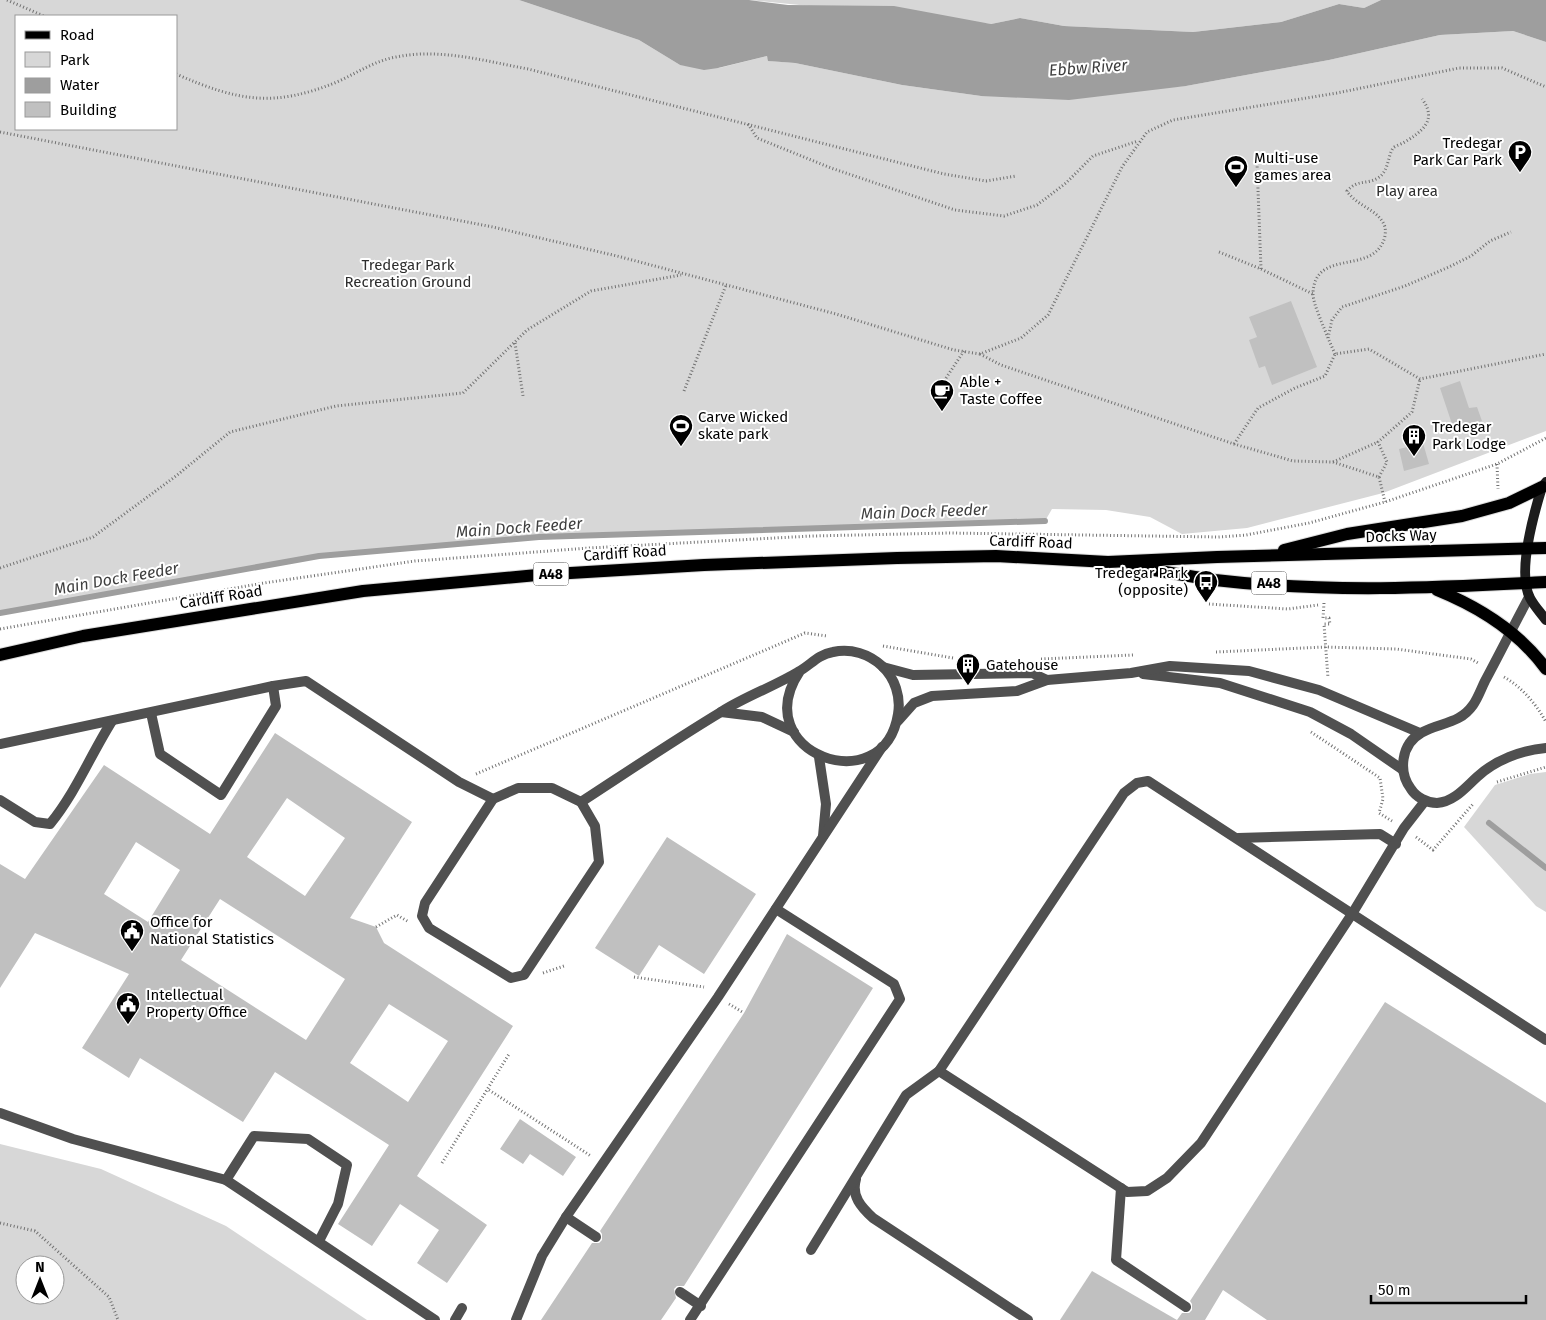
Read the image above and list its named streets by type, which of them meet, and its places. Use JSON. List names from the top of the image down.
{
  "streets": {
    "main road": ["Docks Way", "Cardiff Road", "A48"]
  },
  "crossings": [
    ["Docks Way", "Cardiff Road"],
    ["Docks Way", "A48"],
    ["Cardiff Road", "A48"]
  ],
  "water": ["Ebbw River", "Main Dock Feeder"],
  "parks": ["Play area", "Tredegar Park Recreation Ground"],
  "places": {
    "parking": ["Tredegar Park Car Park"],
    "sports": ["Multi-use games area", "Carve Wicked skate park"],
    "cafe": ["Able + Taste Coffee"],
    "building": ["Tredegar Park Lodge", "Gatehouse"],
    "bus stop": ["Tredegar Park (opposite)"],
    "public building": ["Office for National Statistics", "Intellectual Property Office"]
  },
  "legend": [
    "Road",
    "Park",
    "Water",
    "Building"
  ],
  "scale_bar": "50 m",
  "north": "top"
}
